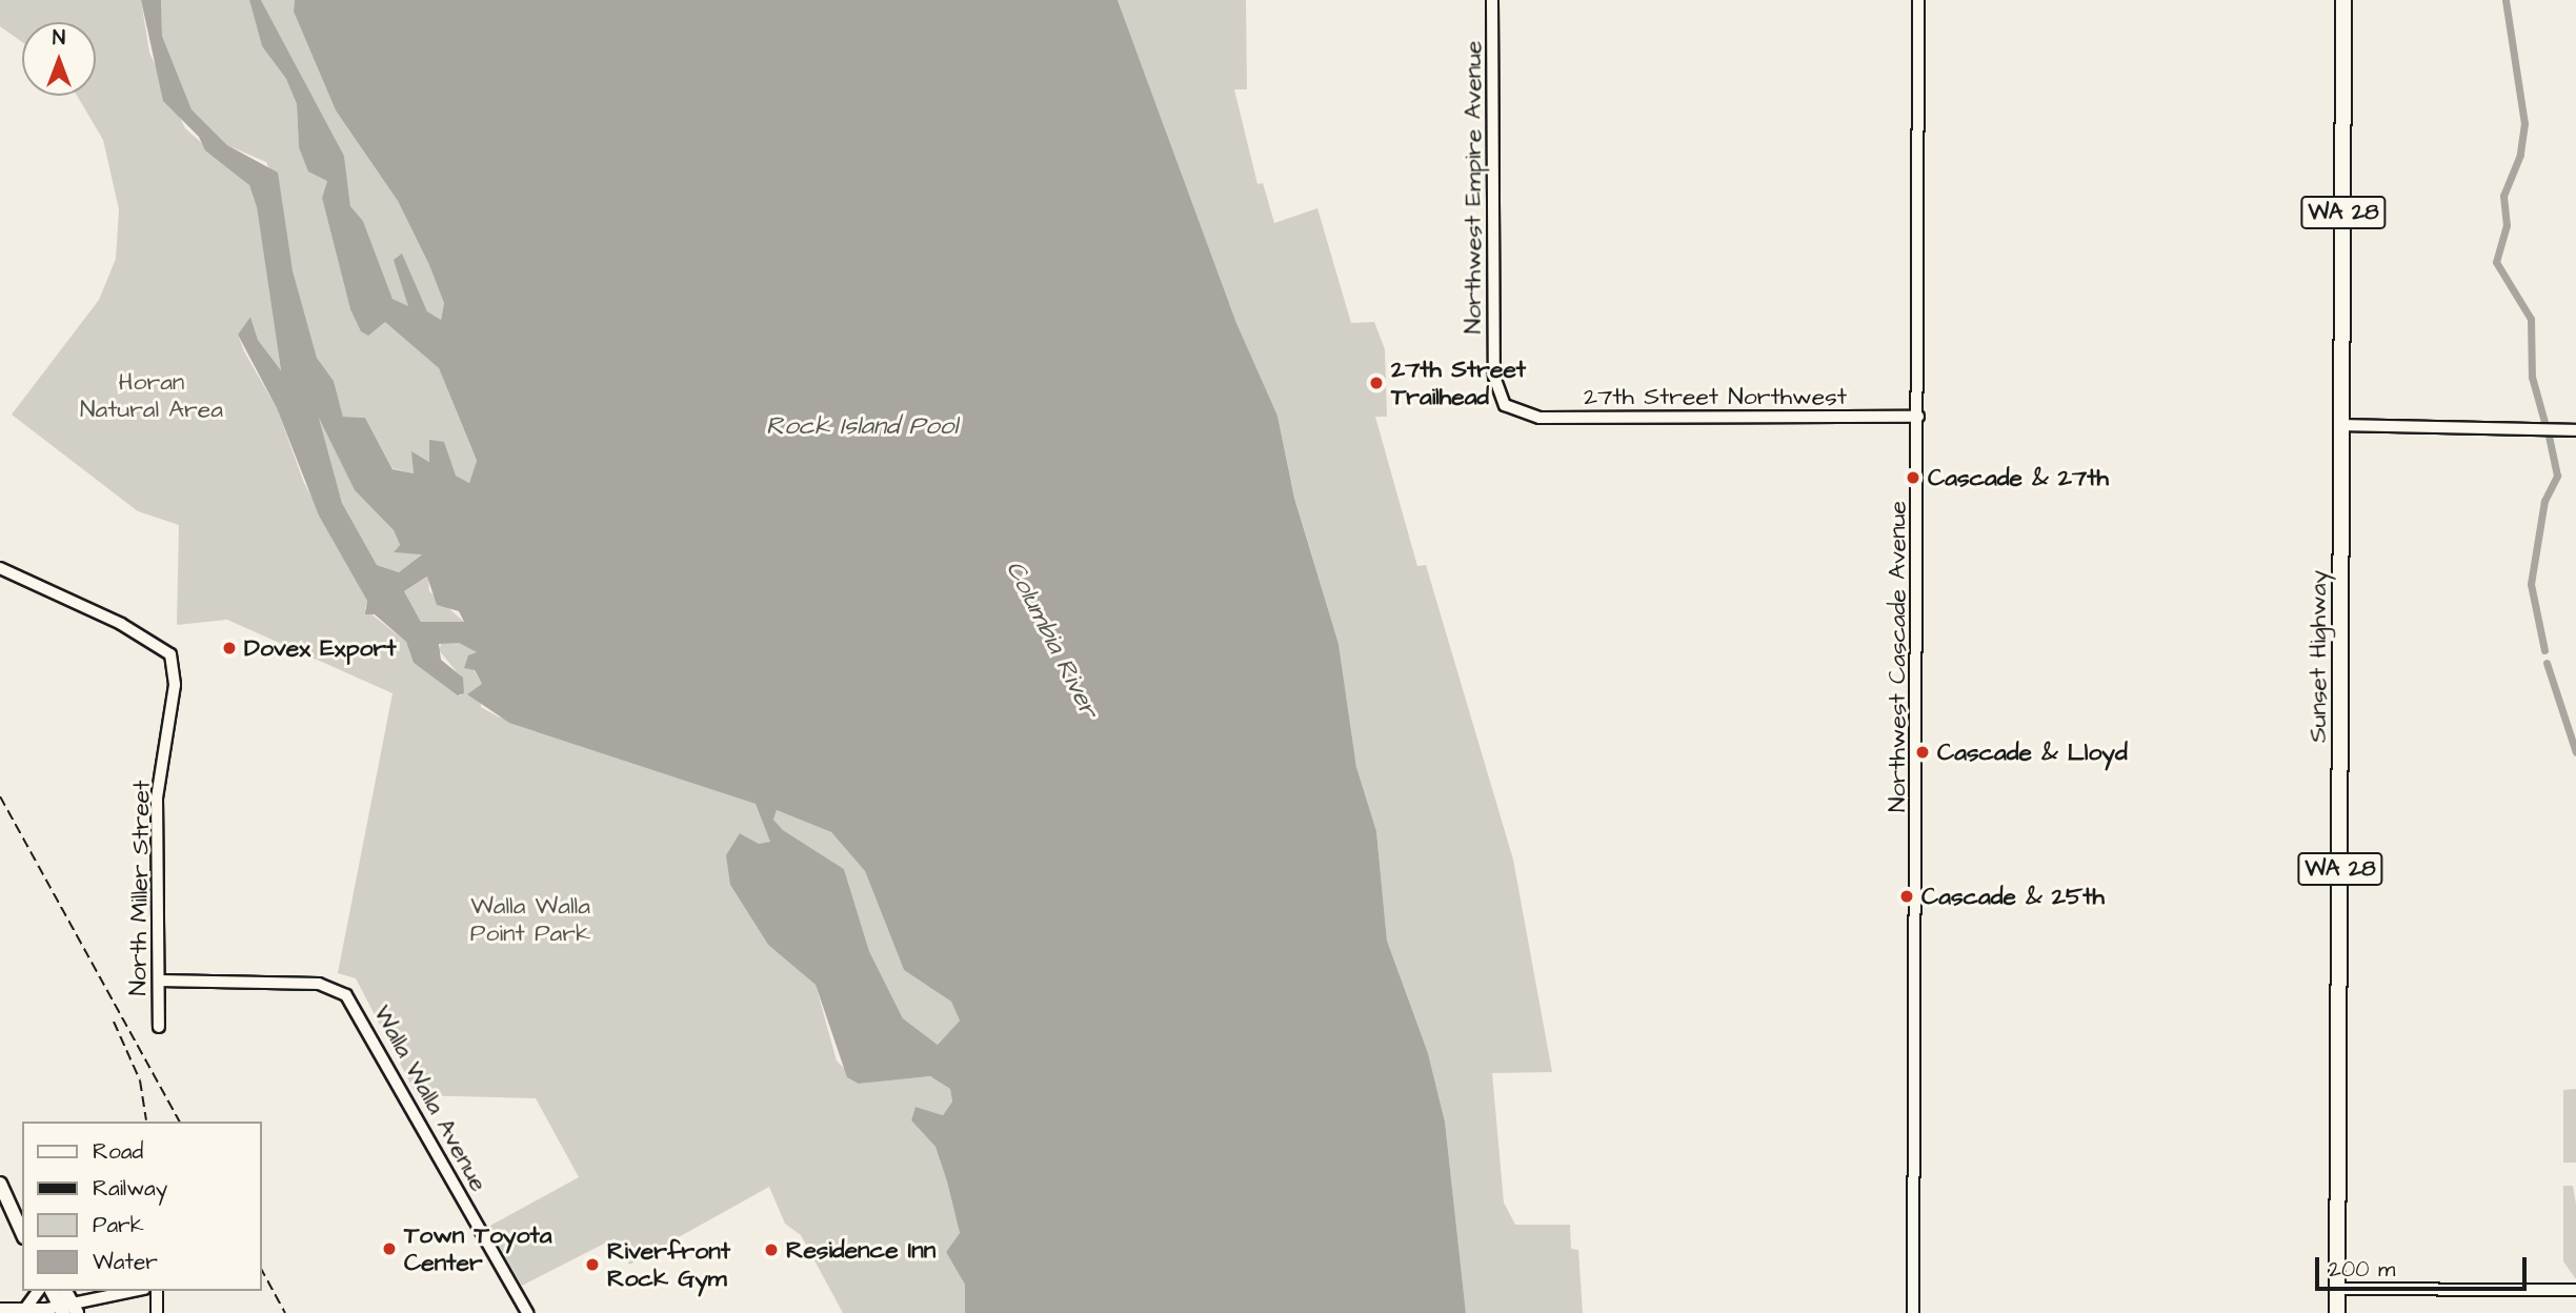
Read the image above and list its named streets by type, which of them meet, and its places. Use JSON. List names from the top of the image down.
{
  "streets": {
    "highway": ["WA 28", "Sunset Highway"],
    "street": [
      "Northwest Empire Avenue",
      "27th Street Northwest",
      "Northwest Cascade Avenue",
      "North Miller Street",
      "Walla Walla Avenue"
    ]
  },
  "crossings": [
    ["Northwest Empire Avenue", "27th Street Northwest"],
    ["27th Street Northwest", "Northwest Cascade Avenue"],
    ["North Miller Street", "Walla Walla Avenue"]
  ],
  "water": ["Rock Island Pool", "Columbia River"],
  "parks": ["Horan Natural Area", "Walla Walla Point Park"],
  "places": [
    "27th Street Trailhead",
    "Cascade & 27th",
    "Dovex Export",
    "Cascade & Lloyd",
    "Cascade & 25th",
    "Town Toyota Center",
    "Residence Inn",
    "Riverfront Rock Gym"
  ],
  "legend": [
    "Road",
    "Railway",
    "Park",
    "Water"
  ],
  "scale_bar": "200 m",
  "north": "top"
}
